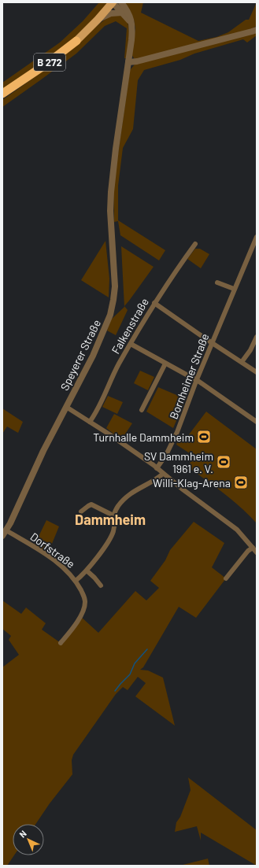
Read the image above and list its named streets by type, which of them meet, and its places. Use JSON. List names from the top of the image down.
{
  "streets": {
    "highway": ["B 272"],
    "street": [
      "Falkenstraße",
      "Speyerer Straße",
      "Bornheimer Straße",
      "Dorfstraße"
    ]
  },
  "crossings": [
    ["Speyerer Straße", "Dorfstraße"]
  ],
  "districts": ["Dammheim"],
  "places": {
    "sports": ["Turnhalle Dammheim", "SV Dammheim 1961 e. V.", "Willi-Klag-Arena"]
  },
  "north": "top left"
}
